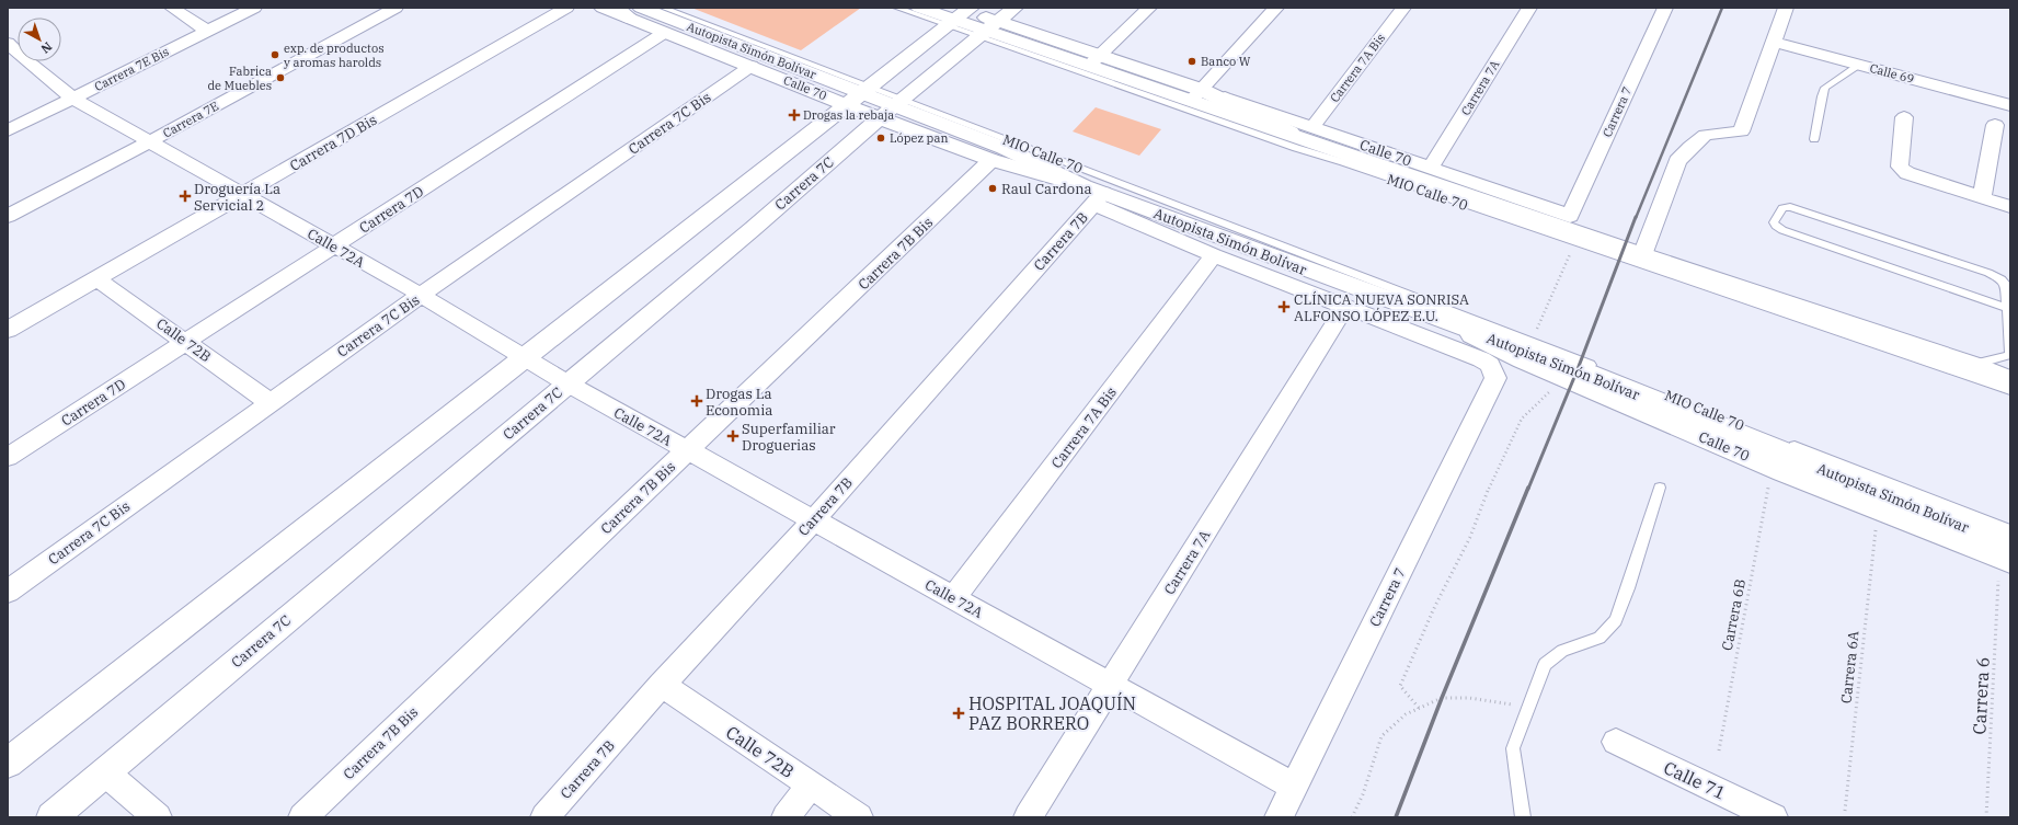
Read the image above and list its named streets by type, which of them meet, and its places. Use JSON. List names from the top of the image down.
{
  "streets": {
    "main road": ["Autopista Simón Bolívar", "Calle 70", "Carrera 7C"],
    "street": [
      "Carrera 7A Bis",
      "Carrera 7E Bis",
      "Calle 69",
      "Carrera 7A",
      "Carrera 7",
      "Carrera 7E",
      "Carrera 7C Bis",
      "Carrera 7D Bis",
      "Carrera 7D",
      "Carrera 7B",
      "Calle 72A",
      "Carrera 7B Bis",
      "Calle 72B",
      "Calle 71"
    ],
    "lane": ["MIO Calle 70"],
    "path": ["Carrera 6B", "Carrera 6A", "Carrera 6"]
  },
  "crossings": [
    ["Autopista Simón Bolívar", "Calle 70"],
    ["Autopista Simón Bolívar", "MIO Calle 70"],
    ["Autopista Simón Bolívar", "Carrera 7C"],
    ["Autopista Simón Bolívar", "Carrera 7B"],
    ["Carrera 7A Bis", "Calle 70"],
    ["Carrera 7A Bis", "Calle 72A"],
    ["Carrera 7E Bis", "Calle 72A"],
    ["Calle 70", "Carrera 7A"],
    ["Calle 70", "Carrera 7"],
    ["Calle 70", "Carrera 7C Bis"],
    ["Calle 70", "MIO Calle 70"],
    ["Calle 70", "Carrera 7C"],
    ["Calle 70", "Carrera 7D"],
    ["Calle 70", "Carrera 7B"],
    ["Calle 70", "Carrera 7B Bis"],
    ["Calle 70", "Carrera 6"],
    ["Carrera 7A", "Carrera 7"],
    ["Carrera 7A", "Calle 72A"],
    ["Carrera 7", "Calle 72A"],
    ["Carrera 7E", "Calle 72A"],
    ["Carrera 7C Bis", "Calle 72A"],
    ["Carrera 7C Bis", "Calle 72B"],
    ["Carrera 7D Bis", "Calle 72A"],
    ["Carrera 7D Bis", "Calle 72B"],
    ["MIO Calle 70", "Carrera 7C"],
    ["Carrera 7C", "Calle 72A"],
    ["Carrera 7D", "Calle 72A"],
    ["Carrera 7D", "Calle 72B"],
    ["Carrera 7B", "Calle 72A"],
    ["Carrera 7B", "Calle 72B"],
    ["Calle 72A", "Carrera 7B Bis"]
  ],
  "places": {
    "other": [
      "exp. de productos y aromas harolds",
      "Banco W",
      "Fabrica de Muebles",
      "López pan",
      "Raul Cardona"
    ],
    "health": [
      "Drogas la rebaja",
      "Droguería La Servicial 2",
      "CLÍNICA NUEVA SONRISA ALFONSO LÓPEZ E.U.",
      "Drogas La Economia",
      "Superfamiliar Droguerias",
      "HOSPITAL JOAQUÍN PAZ BORRERO"
    ]
  },
  "north": "bottom right"
}
